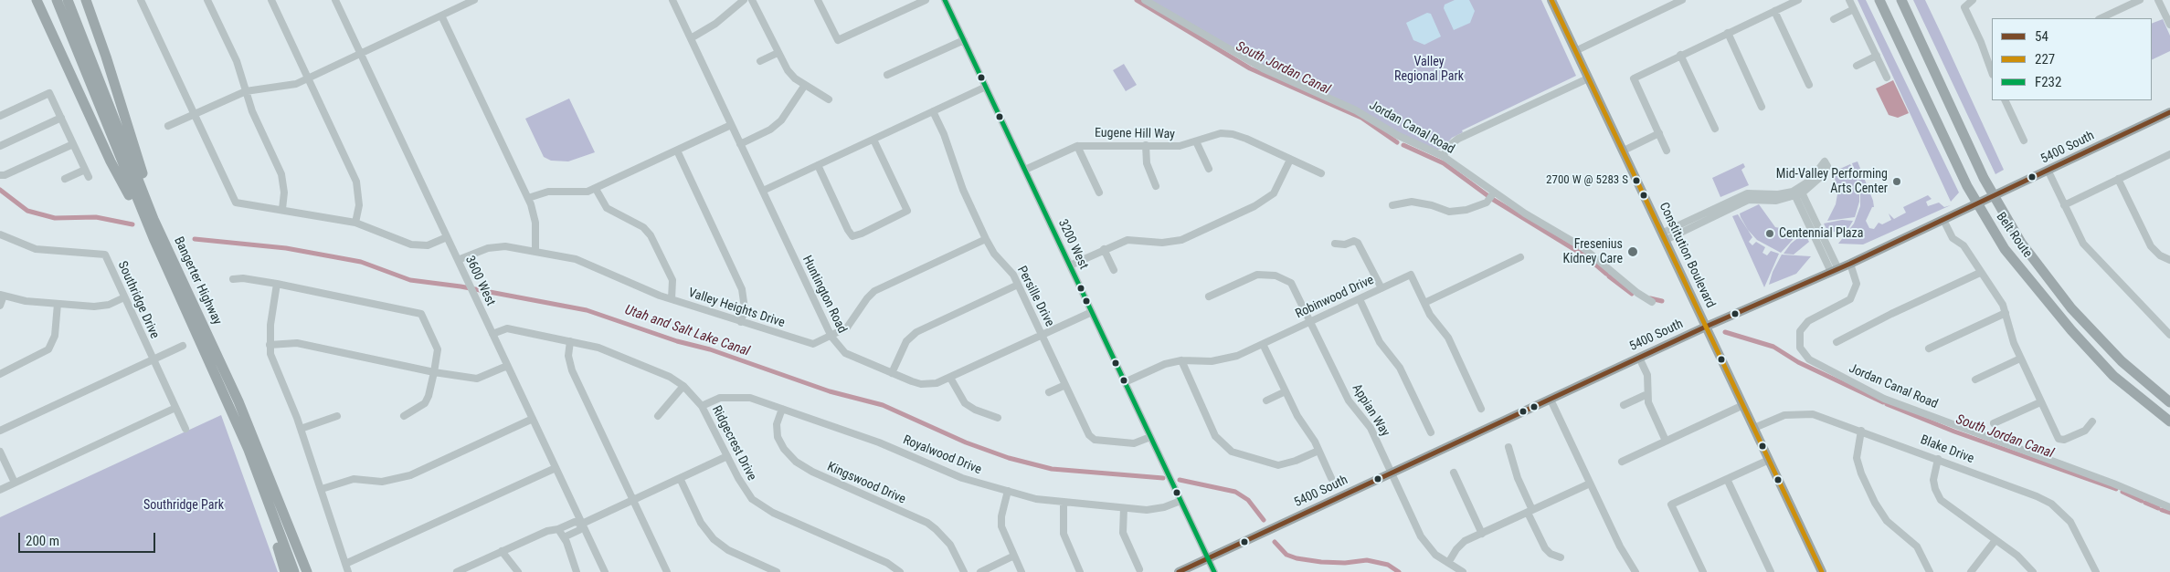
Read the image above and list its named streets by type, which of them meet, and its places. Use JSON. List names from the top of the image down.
{
  "streets": {
    "highway": ["Belt Route", "Bangerter Highway"],
    "main road": ["5400 South", "Constitution Boulevard"],
    "street": [
      "Jordan Canal Road",
      "Eugene Hill Way",
      "3200 West",
      "3600 West",
      "Huntington Road",
      "Persille Drive",
      "Robinwood Drive",
      "Southridge Drive",
      "Valley Heights Drive",
      "Appian Way",
      "Ridgecrest Drive",
      "Blake Drive",
      "Royalwood Drive",
      "Kingswood Drive"
    ]
  },
  "crossings": [
    ["Jordan Canal Road", "5400 South"],
    ["Eugene Hill Way", "3200 West"],
    ["5400 South", "3200 West"],
    ["5400 South", "Constitution Boulevard"],
    ["5400 South", "Appian Way"],
    ["3200 West", "Huntington Road"],
    ["3200 West", "Persille Drive"],
    ["3200 West", "Robinwood Drive"],
    ["3200 West", "Royalwood Drive"],
    ["Constitution Boulevard", "Blake Drive"],
    ["3600 West", "Valley Heights Drive"],
    ["3600 West", "Ridgecrest Drive"],
    ["Huntington Road", "Persille Drive"],
    ["Huntington Road", "Valley Heights Drive"],
    ["Persille Drive", "Valley Heights Drive"],
    ["Robinwood Drive", "Appian Way"],
    ["Ridgecrest Drive", "Royalwood Drive"],
    ["Royalwood Drive", "Kingswood Drive"]
  ],
  "water": ["South Jordan Canal", "Utah and Salt Lake Canal"],
  "parks": ["Valley Regional Park", "Southridge Park"],
  "places": [
    "2700 W @ 5283 S",
    "Mid-Valley Performing Arts Center",
    "Centennial Plaza",
    "Fresenius Kidney Care"
  ],
  "lines": ["transit line 227", "transit line F232", "transit line 54"],
  "legend": ["54", "227", "F232"],
  "scale_bar": "200 m"
}
